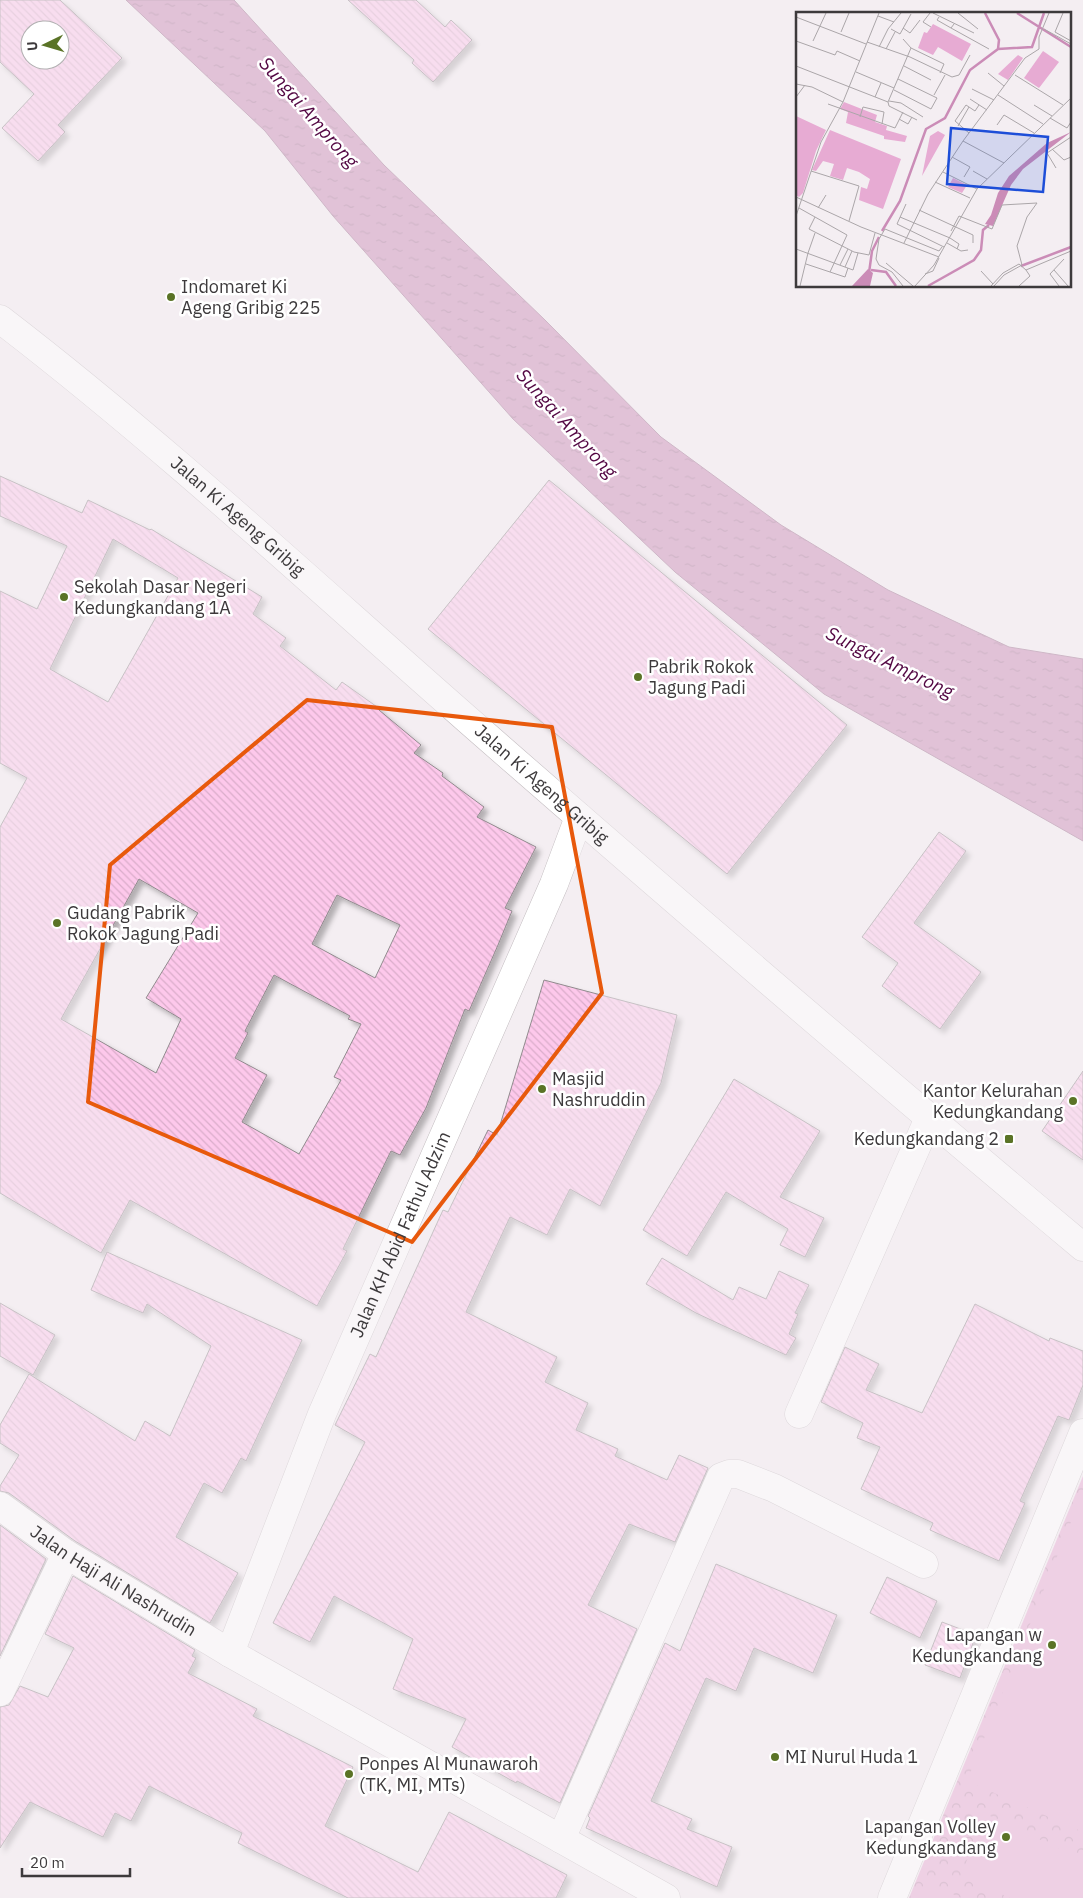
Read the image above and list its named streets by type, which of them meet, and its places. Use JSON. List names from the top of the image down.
{
  "streets": {
    "street": ["Jalan Ki Ageng Gribig", "Jalan KH Abid Fathul Adzim", "Jalan Haji Ali Nashrudin"]
  },
  "crossings": [
    ["Jalan Ki Ageng Gribig", "Jalan KH Abid Fathul Adzim"],
    ["Jalan KH Abid Fathul Adzim", "Jalan Haji Ali Nashrudin"]
  ],
  "water": ["Sungai Amprong"],
  "places": {
    "other": [
      "Indomaret Ki Ageng Gribig 225",
      "Sekolah Dasar Negeri Kedungkandang 1A",
      "Pabrik Rokok Jagung Padi",
      "Gudang Pabrik Rokok Jagung Padi",
      "Masjid Nashruddin",
      "Kantor Kelurahan Kedungkandang",
      "Lapangan w Kedungkandang",
      "MI Nurul Huda 1",
      "Ponpes Al Munawaroh (TK, MI, MTs)",
      "Lapangan Volley Kedungkandang"
    ],
    "transit": ["Kedungkandang 2"]
  },
  "scale_bar": "20 m",
  "north": "left"
}
